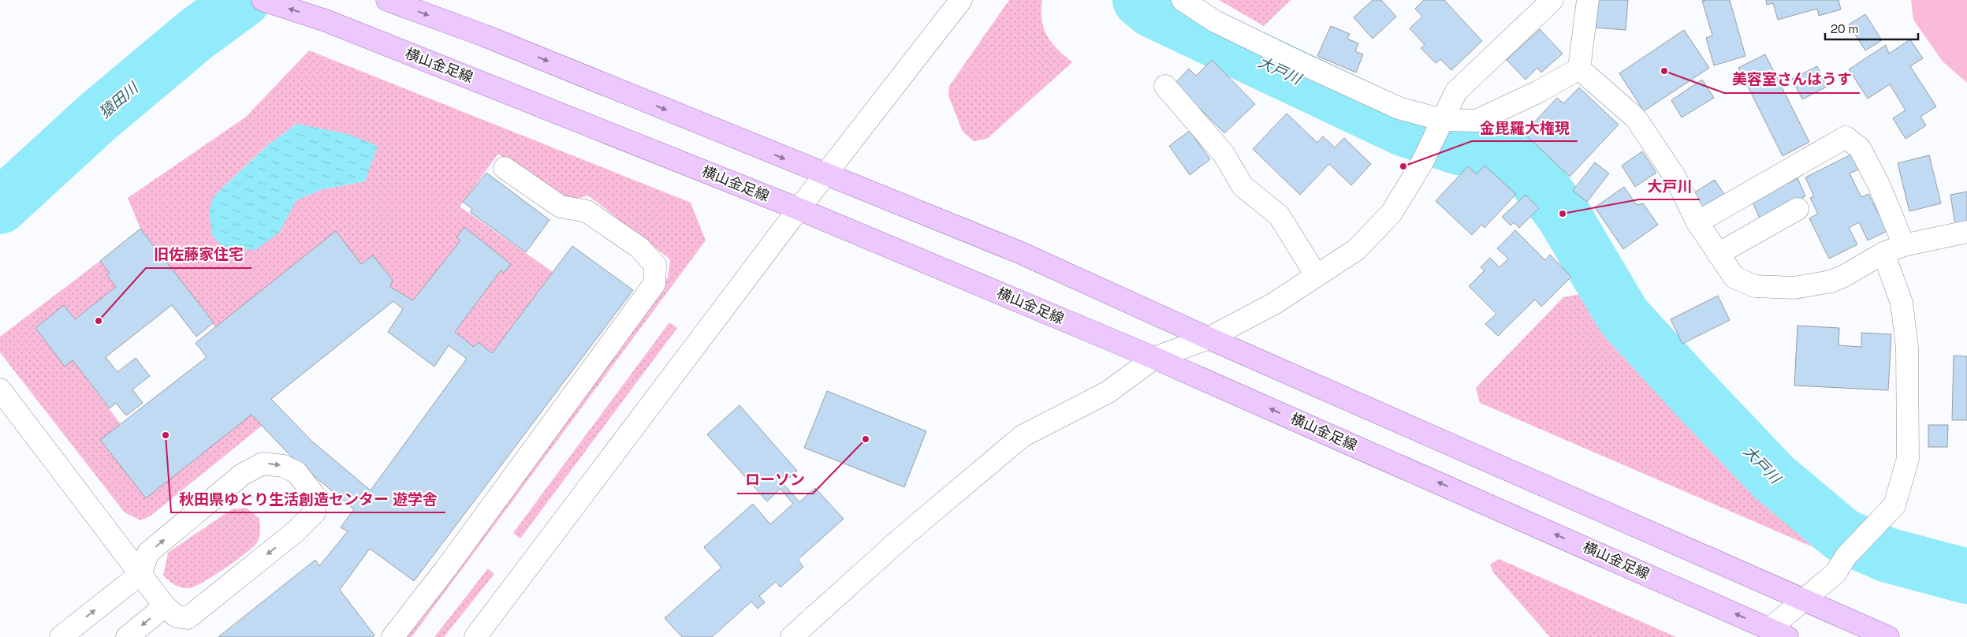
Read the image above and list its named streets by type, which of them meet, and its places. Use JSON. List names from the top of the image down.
{
  "streets": {
    "main road": ["横山金足線"]
  },
  "water": ["大戸川", "猿田川"],
  "places": [
    "美容室さんはうす",
    "金毘羅大権現",
    "大戸川",
    "旧佐藤家住宅",
    "秋田県ゆとり生活創造センター 遊学舎",
    "ローソン"
  ],
  "scale_bar": "20 m"
}
